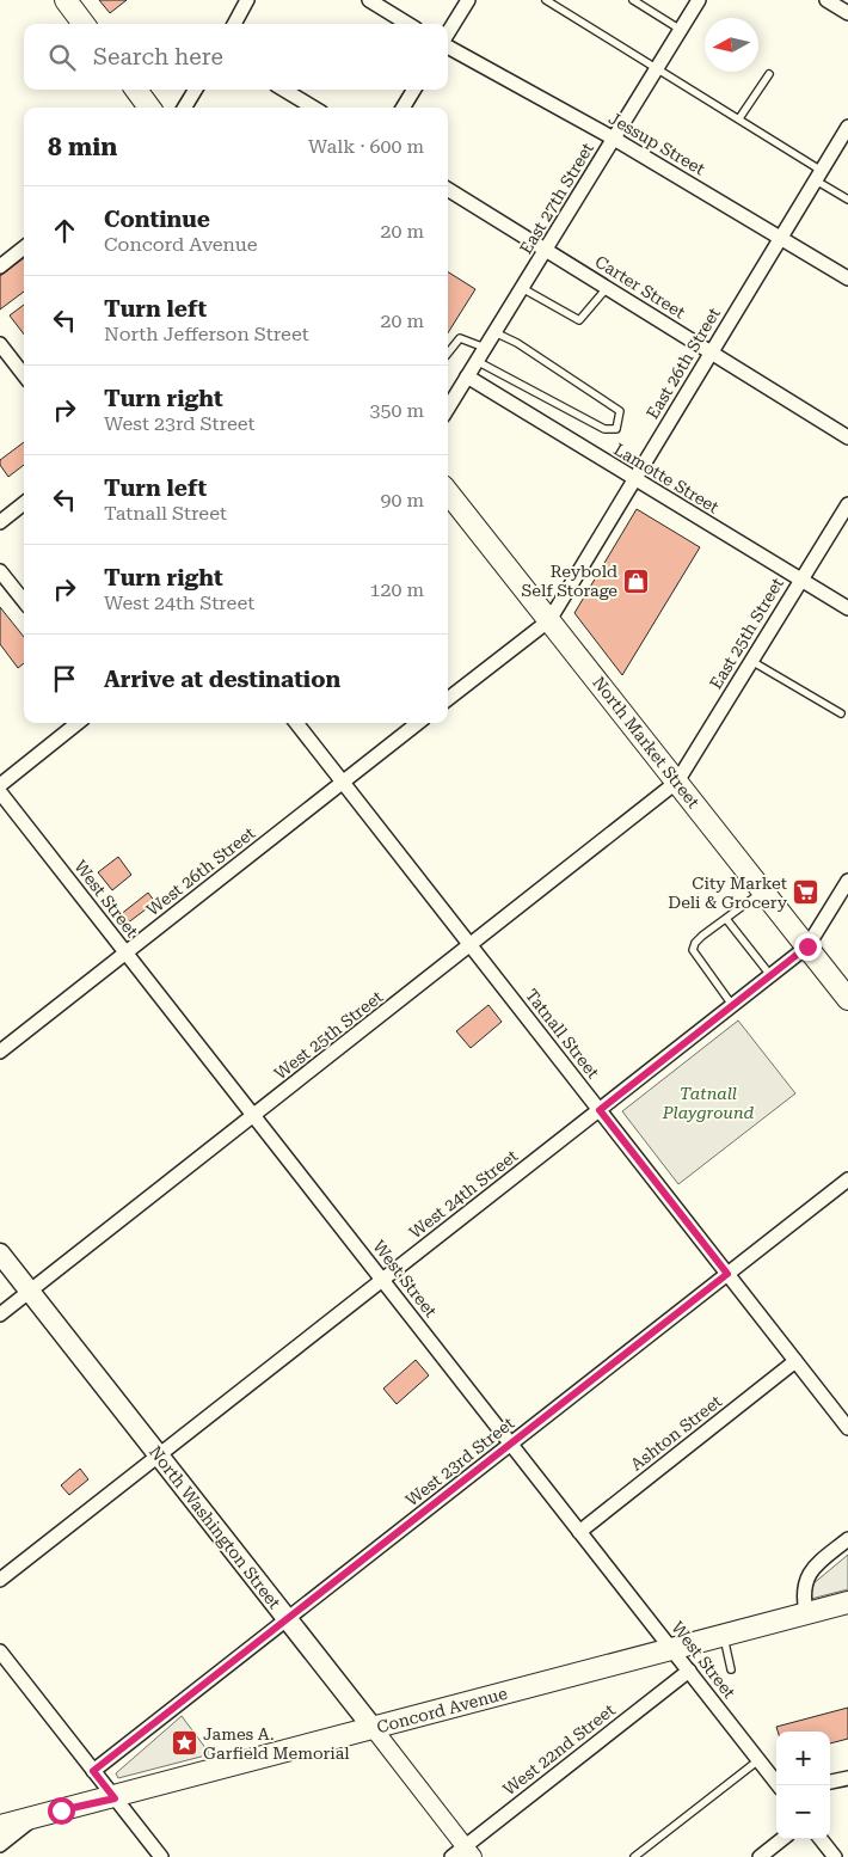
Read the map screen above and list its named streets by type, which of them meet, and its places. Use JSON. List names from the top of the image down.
{
  "streets": {
    "main road": ["North Market Street", "North Washington Street", "Concord Avenue"],
    "street": [
      "Jessup Street",
      "East 27th Street",
      "Carter Street",
      "East 26th Street",
      "Lamotte Street",
      "East 25th Street",
      "West 26th Street",
      "West Street",
      "Tatnall Street",
      "West 25th Street",
      "West 24th Street",
      "Ashton Street",
      "West 23rd Street",
      "West 22nd Street"
    ]
  },
  "crossings": [
    ["Jessup Street", "East 27th Street"],
    ["Jessup Street", "East 26th Street"],
    ["East 27th Street", "Carter Street"],
    ["East 27th Street", "Lamotte Street"],
    ["Carter Street", "East 26th Street"],
    ["East 26th Street", "Lamotte Street"],
    ["East 26th Street", "North Market Street"],
    ["Lamotte Street", "East 25th Street"],
    ["East 25th Street", "North Market Street"],
    ["East 25th Street", "West 25th Street"],
    ["North Market Street", "West 25th Street"],
    ["North Market Street", "West 24th Street"],
    ["West 26th Street", "West Street"],
    ["West 26th Street", "Tatnall Street"],
    ["West Street", "West 25th Street"],
    ["West Street", "West 24th Street"],
    ["West Street", "Ashton Street"],
    ["West Street", "West 23rd Street"],
    ["West Street", "Concord Avenue"],
    ["West Street", "West 22nd Street"],
    ["Tatnall Street", "West 25th Street"],
    ["Tatnall Street", "West 24th Street"],
    ["Tatnall Street", "Ashton Street"],
    ["Tatnall Street", "West 23rd Street"],
    ["West 25th Street", "North Washington Street"],
    ["West 24th Street", "North Washington Street"],
    ["West 23rd Street", "North Washington Street"],
    ["North Washington Street", "Concord Avenue"],
    ["North Washington Street", "West 22nd Street"]
  ],
  "parks": ["Tatnall Playground"],
  "places": {
    "shop": ["Reybold Self Storage"],
    "supermarket": ["City Market Deli & Grocery"],
    "place": ["James A. Garfield Memorial"]
  },
  "north": "left",
  "page": {
    "search": "Search here",
    "heading": ["8 min", "Walk · 600 m"],
    "list": [
      ["Continue", "Concord Avenue", "20 m"],
      ["Turn left", "North Jefferson Street", "20 m"],
      ["Turn right", "West 23rd Street", "350 m"],
      ["Turn left", "Tatnall Street", "90 m"],
      ["Turn right", "West 24th Street", "120 m"],
      "Arrive at destination"
    ],
    "map_buttons": ["+", "−"]
  }
}
